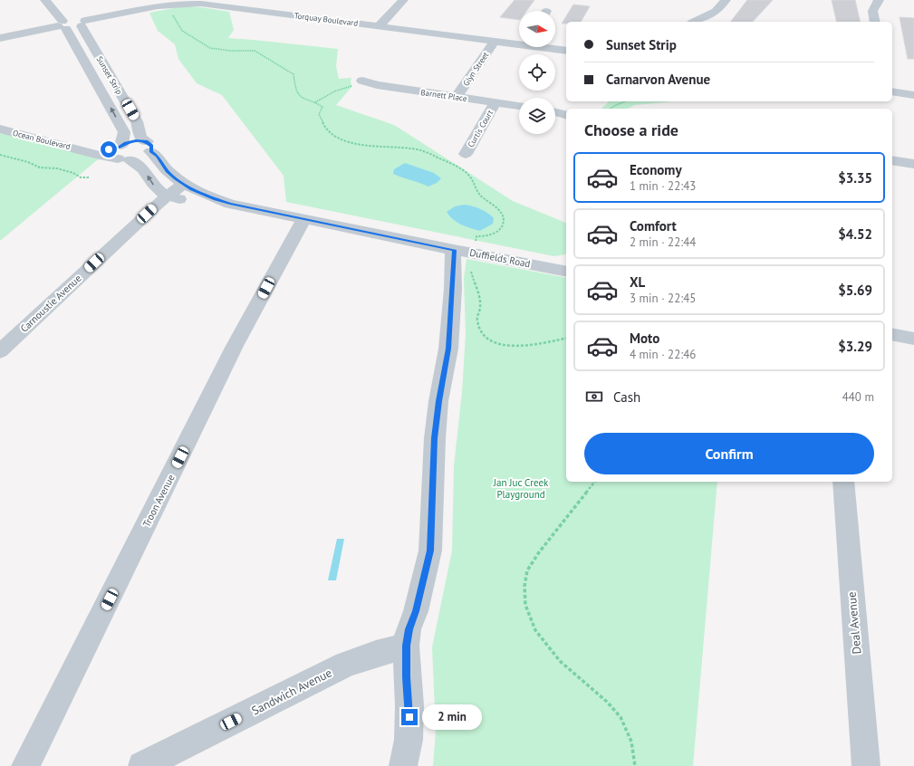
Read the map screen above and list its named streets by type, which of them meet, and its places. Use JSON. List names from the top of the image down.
{
  "streets": {
    "street": [
      "Torquay Boulevard",
      "Glyn Street",
      "Sunset Strip",
      "Barnett Place",
      "Curtis Court",
      "Ocean Boulevard",
      "Duffields Road",
      "Carnoustie Avenue",
      "Troon Avenue",
      "Deal Avenue",
      "Sandwich Avenue"
    ]
  },
  "crossings": [
    ["Torquay Boulevard", "Glyn Street"],
    ["Torquay Boulevard", "Sunset Strip"],
    ["Glyn Street", "Barnett Place"],
    ["Sunset Strip", "Ocean Boulevard"],
    ["Sunset Strip", "Duffields Road"],
    ["Barnett Place", "Curtis Court"],
    ["Duffields Road", "Carnoustie Avenue"],
    ["Duffields Road", "Troon Avenue"]
  ],
  "parks": ["Jan Juc Creek Playground"],
  "north": "right",
  "page": {
    "banner": ["Sunset Strip", "Carnarvon Avenue"],
    "heading": "Choose a ride",
    "list": [
      {
        "name": "Economy",
        "note": "1 min · 22:43",
        "value": "$3.35"
      },
      {
        "name": "Comfort",
        "note": "2 min · 22:44",
        "value": "$4.52"
      },
      {
        "name": "XL",
        "note": "3 min · 22:45",
        "value": "$5.69"
      },
      {
        "name": "Moto",
        "note": "4 min · 22:46",
        "value": "$3.29"
      }
    ],
    "pay": ["Cash", "440 m"],
    "buttons": "Confirm",
    "bubble": "2 min"
  }
}
